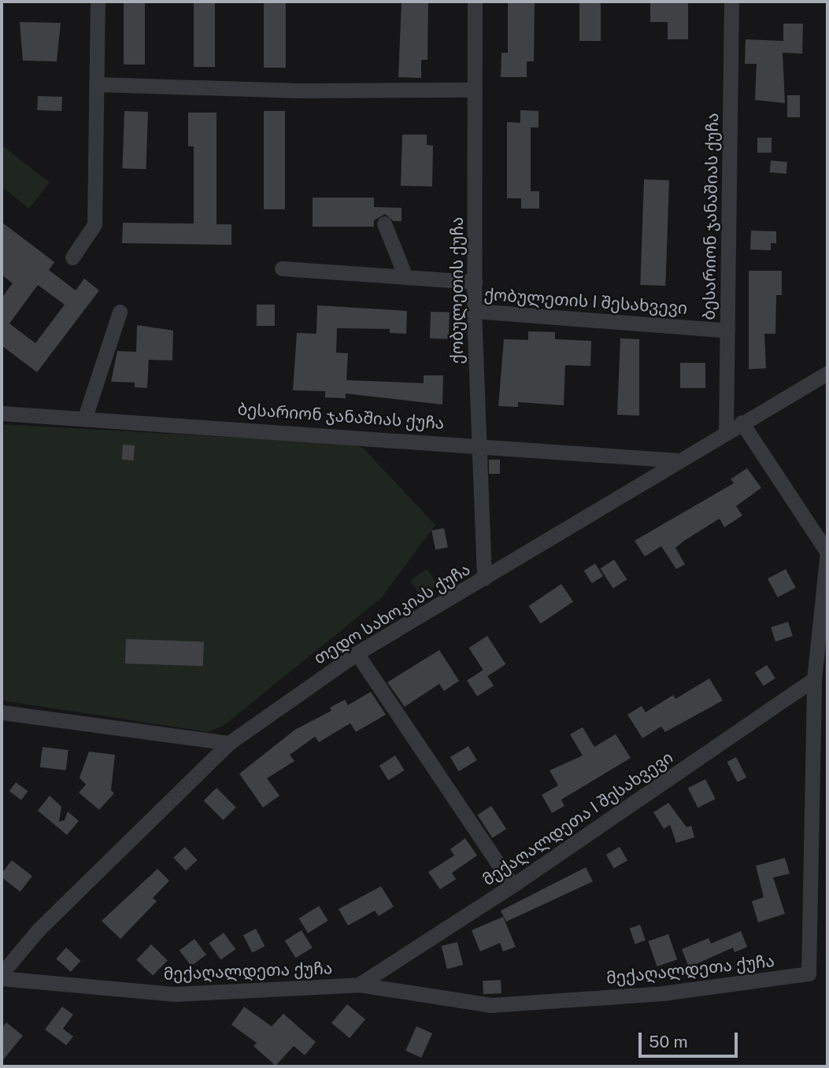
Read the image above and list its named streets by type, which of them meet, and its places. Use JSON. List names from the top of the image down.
{
  "streets": {
    "street": [
      "ბესარიონ ჯანაშიას ქუჩა",
      "ქობულეთის ქუჩა",
      "ქობულეთის I შესახვევი",
      "თედო სახოკიას ქუჩა",
      "მექაღალდეთა I შესახვევი",
      "მექაღალდეთა ქუჩა"
    ]
  },
  "crossings": [
    ["ბესარიონ ჯანაშიას ქუჩა", "ქობულეთის ქუჩა"],
    ["ბესარიონ ჯანაშიას ქუჩა", "ქობულეთის I შესახვევი"],
    ["ბესარიონ ჯანაშიას ქუჩა", "თედო სახოკიას ქუჩა"],
    ["ქობულეთის ქუჩა", "ქობულეთის I შესახვევი"],
    ["ქობულეთის ქუჩა", "თედო სახოკიას ქუჩა"],
    ["თედო სახოკიას ქუჩა", "მექაღალდეთა ქუჩა"],
    ["მექაღალდეთა I შესახვევი", "მექაღალდეთა ქუჩა"]
  ],
  "scale_bar": "50 m"
}
